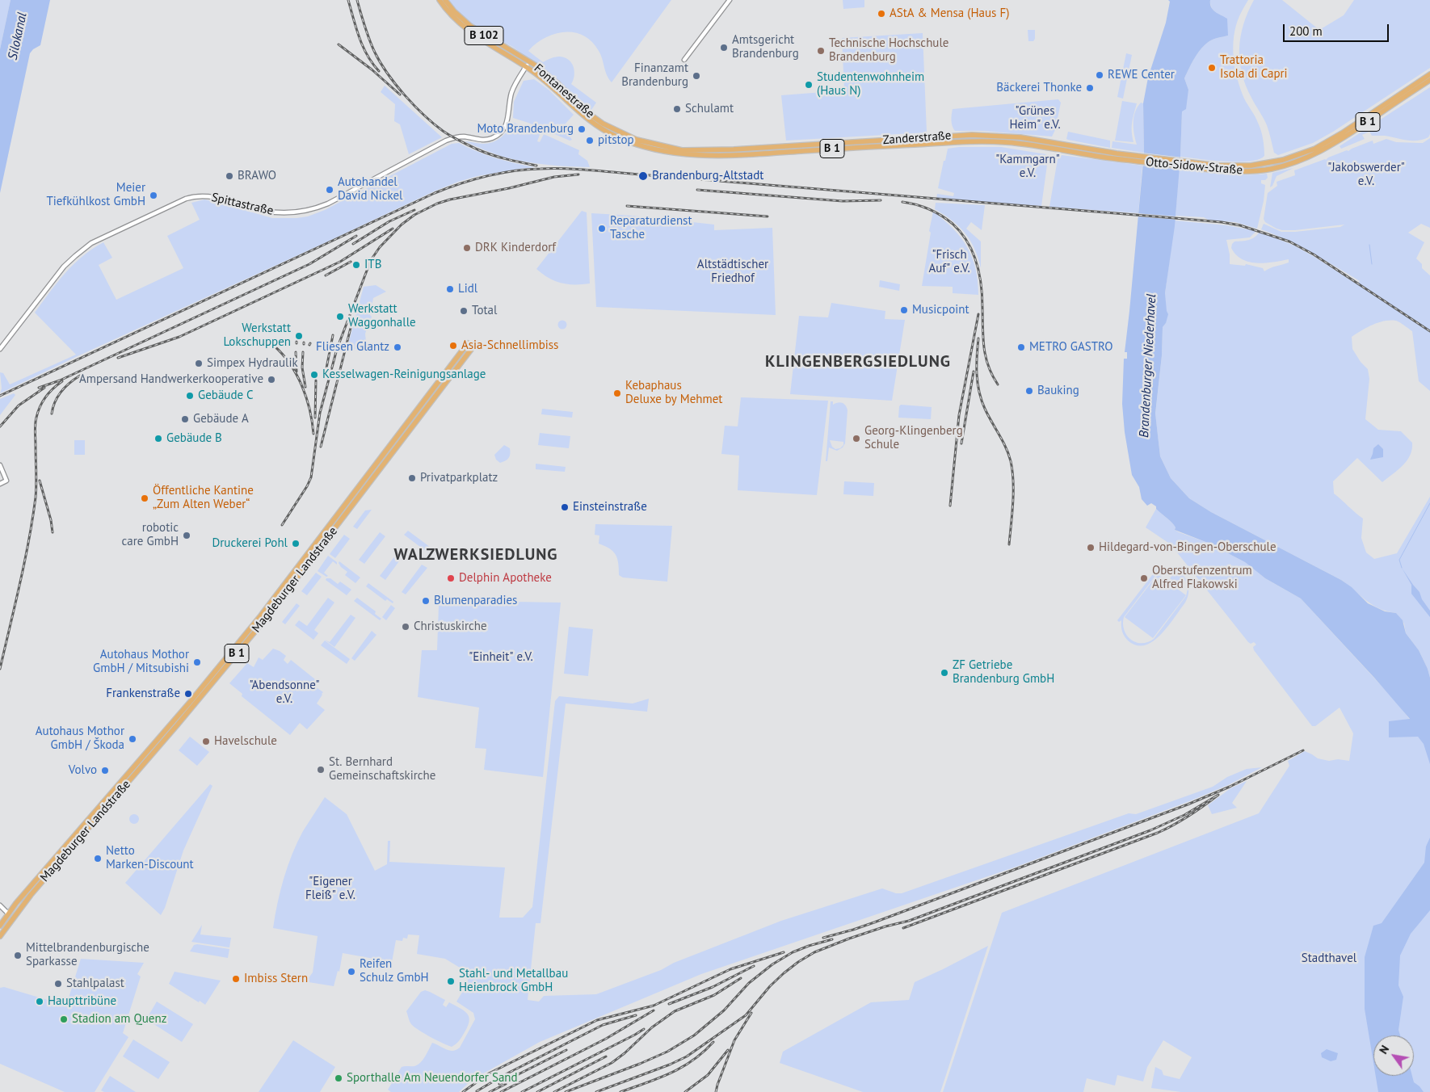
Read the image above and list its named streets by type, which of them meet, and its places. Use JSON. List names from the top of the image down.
{
  "streets": {
    "main road": [
      "B 102",
      "Fontanestraße",
      "B 1",
      "Zanderstraße",
      "Otto-Sidow-Straße",
      "Magdeburger Landstraße"
    ],
    "street": ["Spittastraße"]
  },
  "crossings": [
    ["Fontanestraße", "Zanderstraße"],
    ["Fontanestraße", "Spittastraße"],
    ["Zanderstraße", "Otto-Sidow-Straße"]
  ],
  "districts": ["KLINGENBERGSIEDLUNG", "WALZWERKSIEDLUNG"],
  "water": ["Silokanal", "Brandenburger Niederhavel"],
  "parks": [
    "\"Grünes Heim\" e.V.",
    "\"Kammgarn\" e.V.",
    "\"Jakobswerder\" e.V.",
    "\"Frisch Auf\" e.V.",
    "Altstädtischer Friedhof",
    "\"Einheit\" e.V.",
    "\"Abendsonne\" e.V.",
    "\"Eigener Fleiß\" e.V.",
    "Stadthavel"
  ],
  "places": [
    "AStA & Mensa (Haus F)",
    "Amtsgericht Brandenburg",
    "Technische Hochschule Brandenburg",
    "Trattoria Isola di Capri",
    "REWE Center",
    "Finanzamt Brandenburg",
    "Studentenwohnheim (Haus N)",
    "Bäckerei Thonke",
    "Schulamt",
    "Moto Brandenburg",
    "pitstop",
    "BRAWO",
    "Brandenburg-Altstadt",
    "Autohandel David Nickel",
    "Meier Tiefkühlkost GmbH",
    "Reparaturdienst Tasche",
    "DRK Kinderdorf",
    "ITB",
    "Lidl",
    "Musicpoint",
    "Total",
    "Werkstatt Waggonhalle",
    "Werkstatt Lokschuppen",
    "Asia-Schnellimbiss",
    "Fliesen Glantz",
    "METRO GASTRO",
    "Simpex Hydraulik",
    "Kesselwagen-Reinigungsanlage",
    "Ampersand Handwerkerkooperative",
    "Bauking",
    "Kebaphaus Deluxe by Mehmet",
    "Gebäude C",
    "Gebäude A",
    "Gebäude B",
    "Georg-Klingenberg Schule",
    "Privatparkplatz",
    "Öffentliche Kantine „Zum Alten Weber“",
    "Einsteinstraße",
    "robotic care GmbH",
    "Druckerei Pohl",
    "Hildegard-von-Bingen-Oberschule",
    "Delphin Apotheke",
    "Oberstufenzentrum Alfred Flakowski",
    "Blumenparadies",
    "Christuskirche",
    "Autohaus Mothor GmbH / Mitsubishi",
    "ZF Getriebe Brandenburg GmbH",
    "Frankenstraße",
    "Autohaus Mothor GmbH / Škoda",
    "Havelschule",
    "St. Bernhard Gemeinschaftskirche",
    "Volvo",
    "Netto Marken-Discount",
    "Mittelbrandenburgische Sparkasse",
    "Reifen Schulz GmbH",
    "Imbiss Stern",
    "Stahl- und Metallbau Heienbrock GmbH",
    "Stahlpalast",
    "Haupttribüne",
    "Stadion am Quenz",
    "Sporthalle Am Neuendorfer Sand"
  ],
  "scale_bar": "200 m",
  "north": "top left"
}
